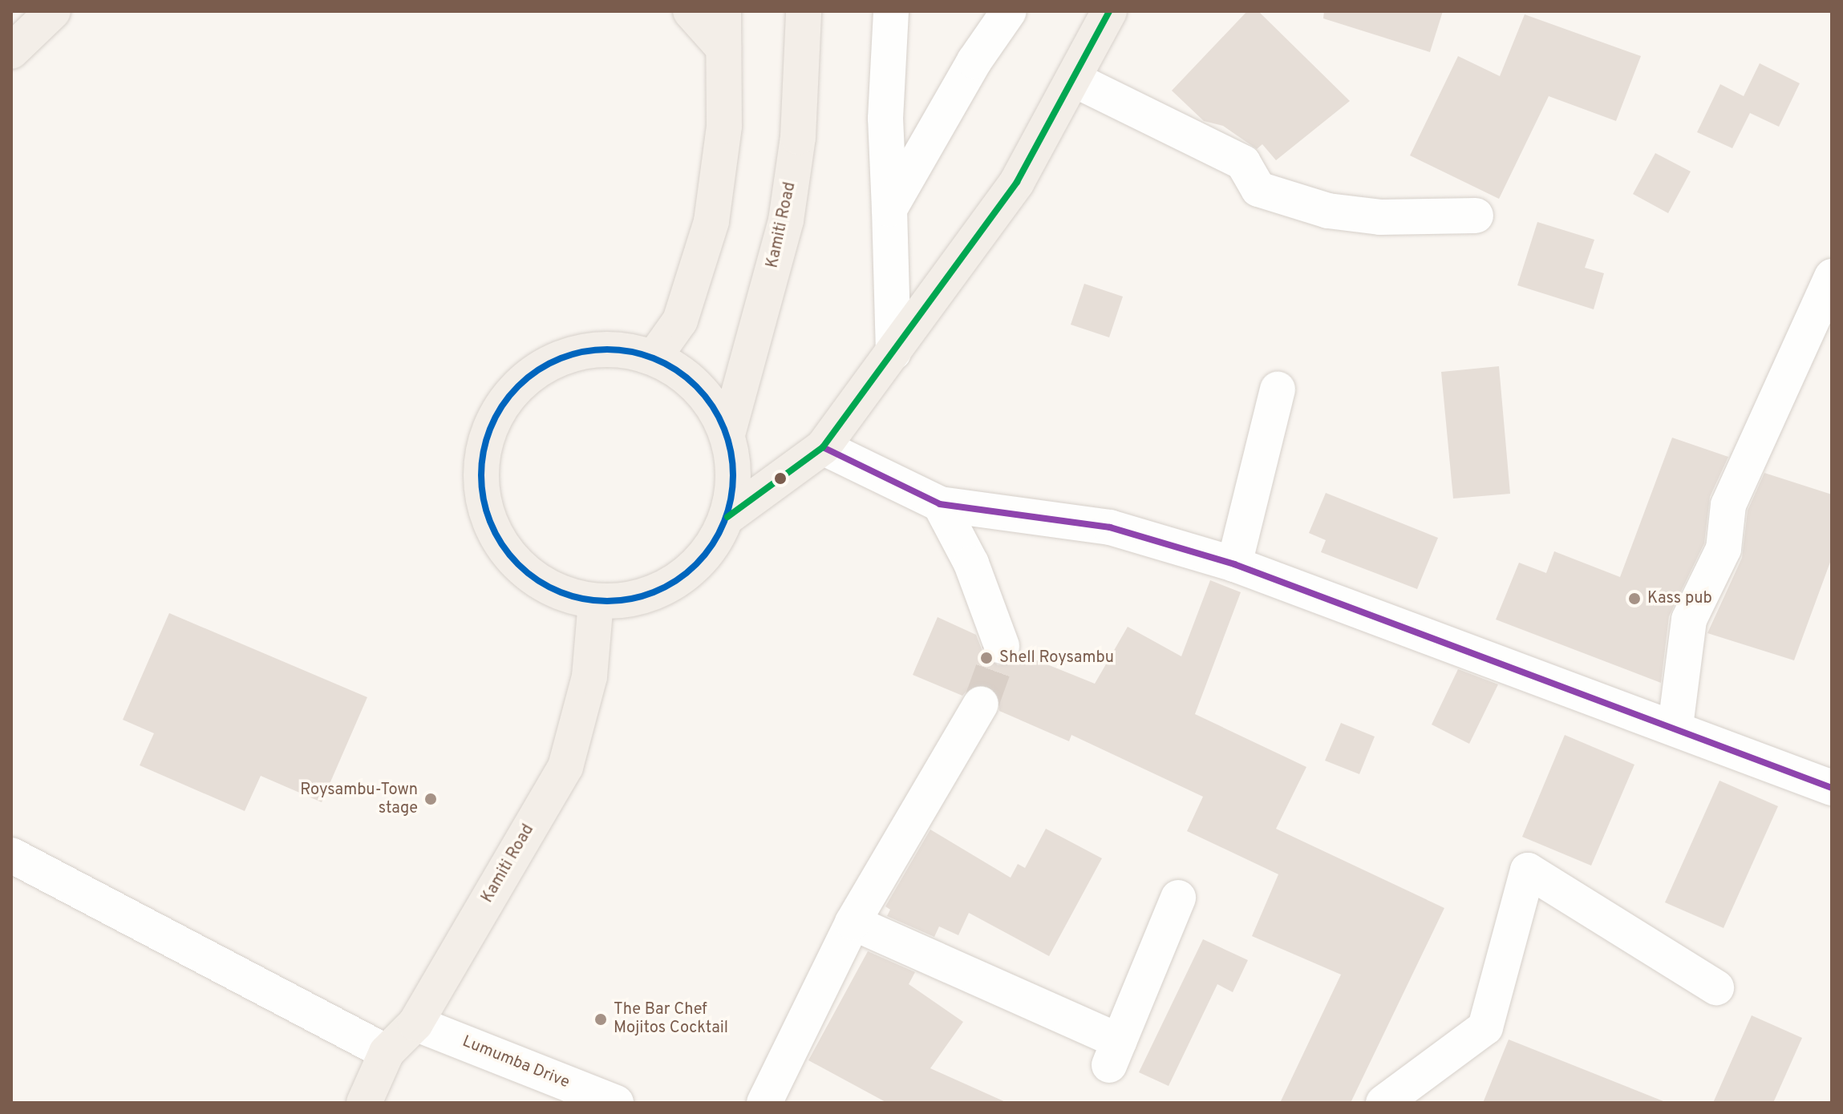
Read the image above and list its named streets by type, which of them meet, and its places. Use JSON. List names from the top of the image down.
{
  "streets": {
    "main road": ["Kamiti Road"],
    "street": ["Lumumba Drive"]
  },
  "crossings": [
    ["Kamiti Road", "Lumumba Drive"]
  ],
  "places": [
    "Kass pub",
    "Shell Roysambu",
    "Roysambu-Town stage",
    "The Bar Chef Mojitos Cocktail"
  ]
}
